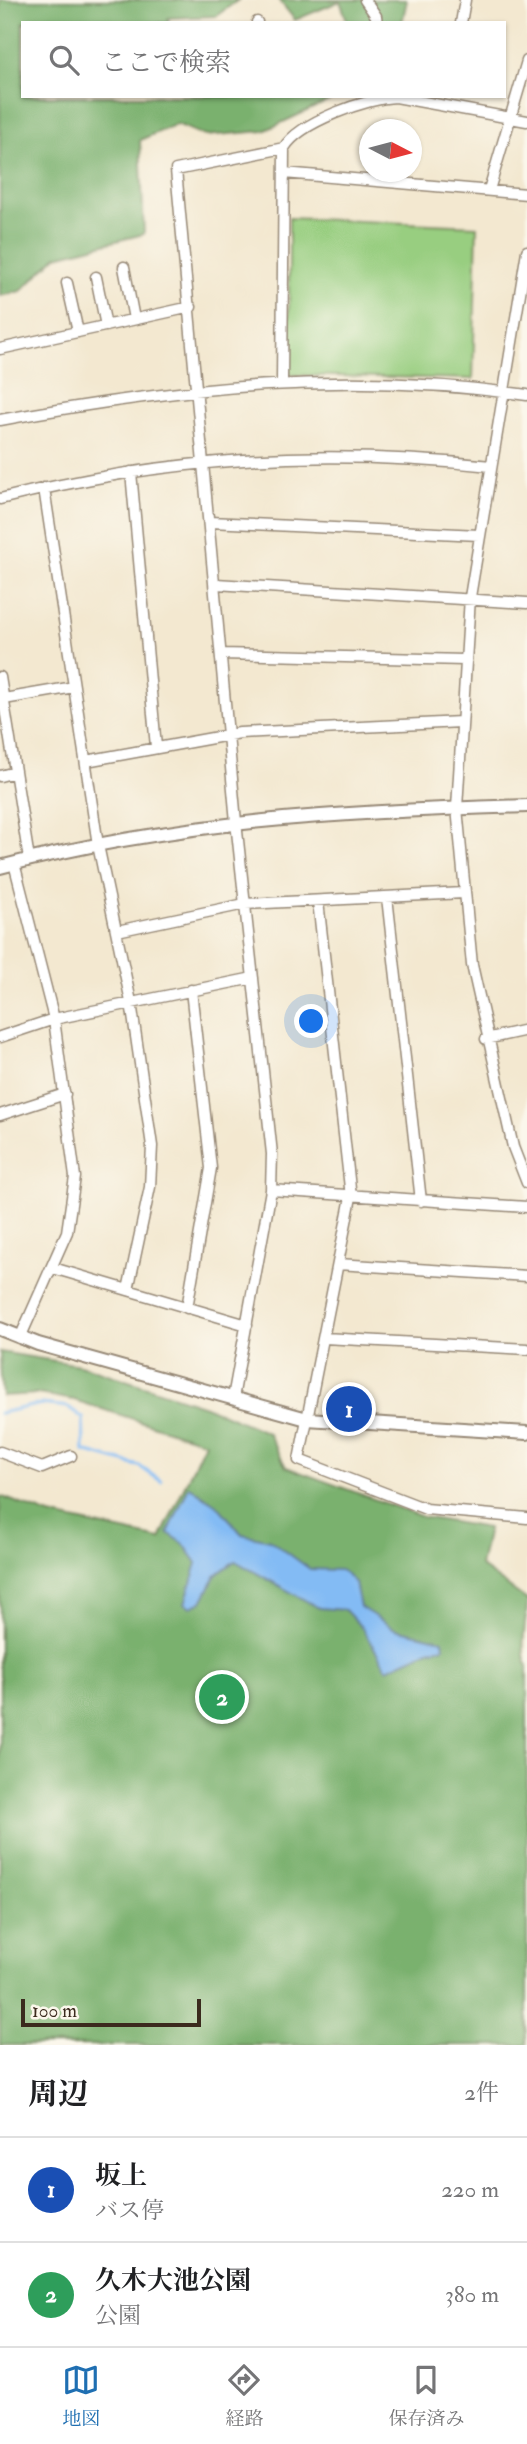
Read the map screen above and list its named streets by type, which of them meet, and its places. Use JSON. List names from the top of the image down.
{
  "scale_bar": "100 m",
  "north": "right",
  "page": {
    "search": "ここで検索",
    "pins": ["1", "2"],
    "scale": "100 m",
    "heading": ["周辺", "2件"],
    "list": [
      {
        "mark": "1",
        "name": "坂上",
        "note": "バス停",
        "value": "220 m"
      },
      {
        "mark": "2",
        "name": "久木大池公園",
        "note": "公園",
        "value": "380 m"
      }
    ],
    "nav": ["地図", "経路", "保存済み"]
  }
}
